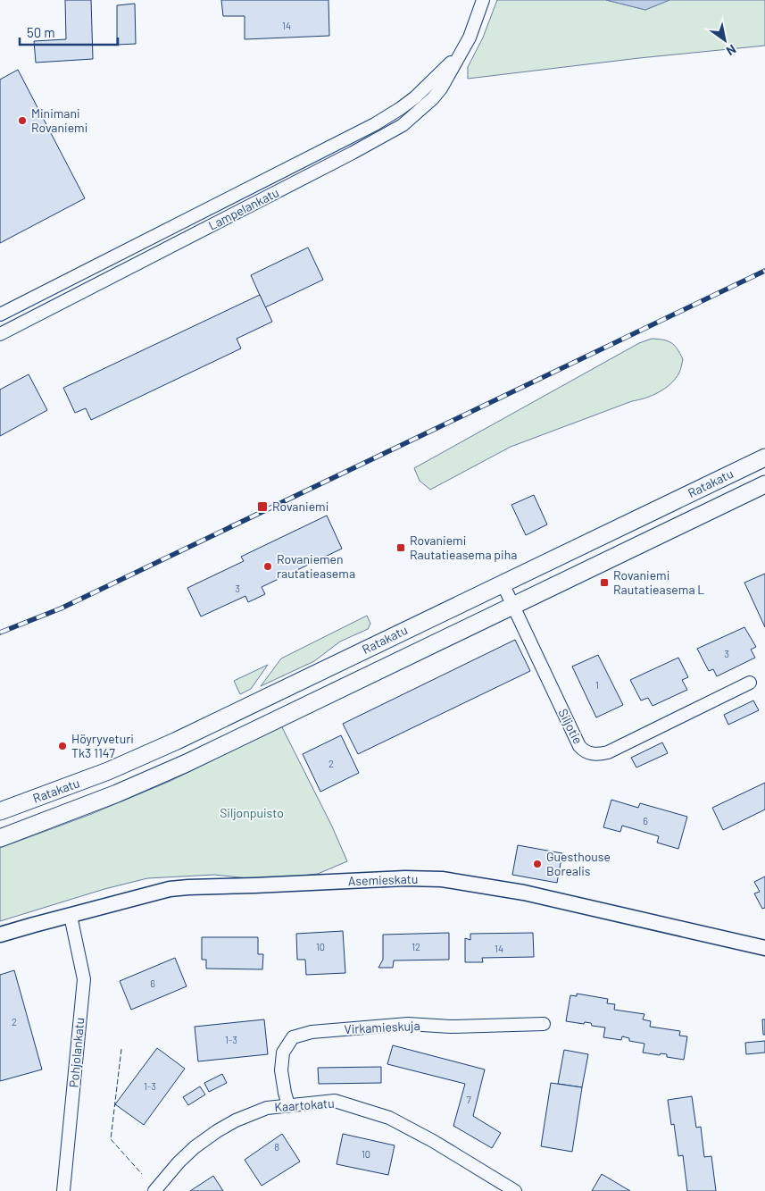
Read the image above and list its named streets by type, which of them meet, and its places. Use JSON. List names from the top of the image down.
{
  "streets": {
    "main road": ["Ratakatu"],
    "street": [
      "Lampelankatu",
      "Siljotie",
      "Asemieskatu",
      "Virkamieskuja",
      "Pohjolankatu",
      "Kaartokatu"
    ]
  },
  "crossings": [
    ["Ratakatu", "Siljotie"],
    ["Asemieskatu", "Pohjolankatu"],
    ["Virkamieskuja", "Kaartokatu"]
  ],
  "parks": ["Siljonpuisto"],
  "places": {
    "other": [
      "Minimani Rovaniemi",
      "Rovaniemen rautatieasema",
      "Höyryveturi Tk3 1147",
      "Guesthouse Borealis"
    ],
    "transit": ["Rovaniemi", "Rovaniemi Rautatieasema piha", "Rovaniemi Rautatieasema L"]
  },
  "house_numbers": [
    "14",
    "3",
    "3",
    "1",
    "2",
    "6",
    "10",
    "12",
    "14",
    "6",
    "2",
    "1-3",
    "1-3",
    "7",
    "8",
    "10"
  ],
  "scale_bar": "50 m",
  "north": "bottom right"
}
